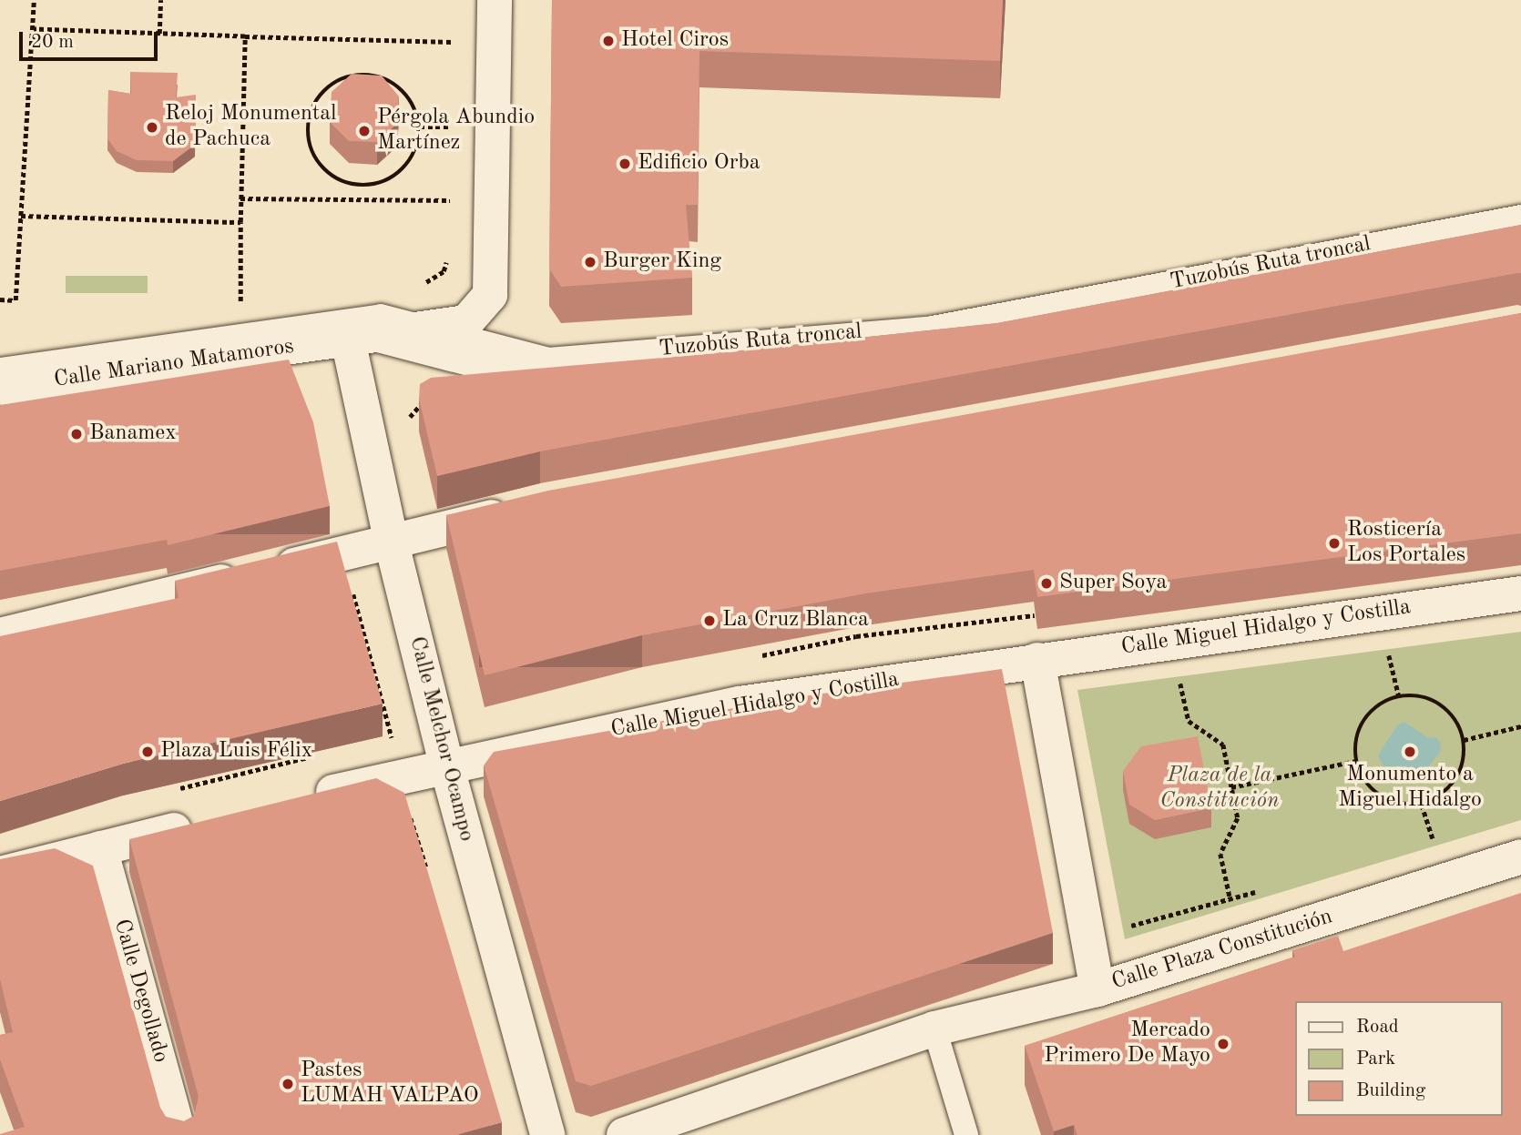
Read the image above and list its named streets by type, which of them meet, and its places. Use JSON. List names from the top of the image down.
{
  "streets": {
    "street": [
      "Calle Mariano Matamoros",
      "Calle Miguel Hidalgo y Costilla",
      "Calle Melchor Ocampo",
      "Calle Plaza Constitución",
      "Calle Degollado"
    ],
    "lane": ["Tuzobús Ruta troncal"]
  },
  "crossings": [
    ["Tuzobús Ruta troncal", "Calle Mariano Matamoros"],
    ["Calle Mariano Matamoros", "Calle Melchor Ocampo"],
    ["Calle Miguel Hidalgo y Costilla", "Calle Melchor Ocampo"],
    ["Calle Miguel Hidalgo y Costilla", "Calle Plaza Constitución"]
  ],
  "parks": ["Plaza de la Constitución"],
  "places": [
    "Hotel Ciros",
    "Reloj Monumental de Pachuca",
    "Pérgola Abundio Martínez",
    "Edificio Orba",
    "Burger King",
    "Banamex",
    "Rosticería Los Portales",
    "Super Soya",
    "La Cruz Blanca",
    "Plaza Luis Félix",
    "Monumento a Miguel Hidalgo",
    "Mercado Primero De Mayo",
    "Pastes LUMAH VALPAO"
  ],
  "legend": ["Road", "Park", "Building"],
  "scale_bar": "20 m"
}
